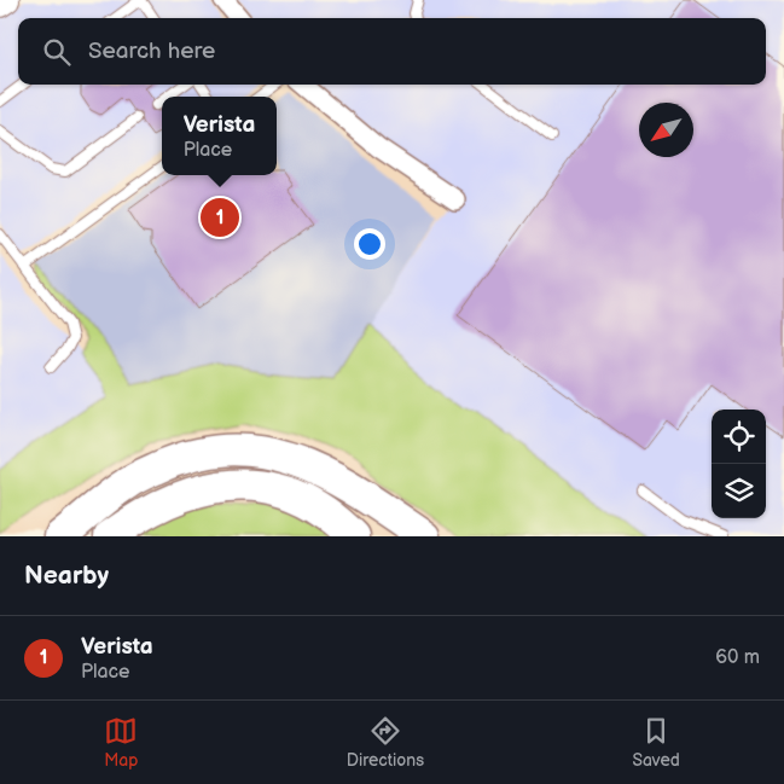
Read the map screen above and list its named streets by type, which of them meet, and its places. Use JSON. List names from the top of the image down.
{
  "north": "bottom left",
  "page": {
    "search": "Search here",
    "popup": ["Verista", "Place"],
    "pins": "1",
    "heading": "Nearby",
    "list": [
      {
        "mark": "1",
        "name": "Verista",
        "note": "Place",
        "value": "60 m"
      }
    ],
    "nav": ["Map", "Directions", "Saved"]
  }
}
